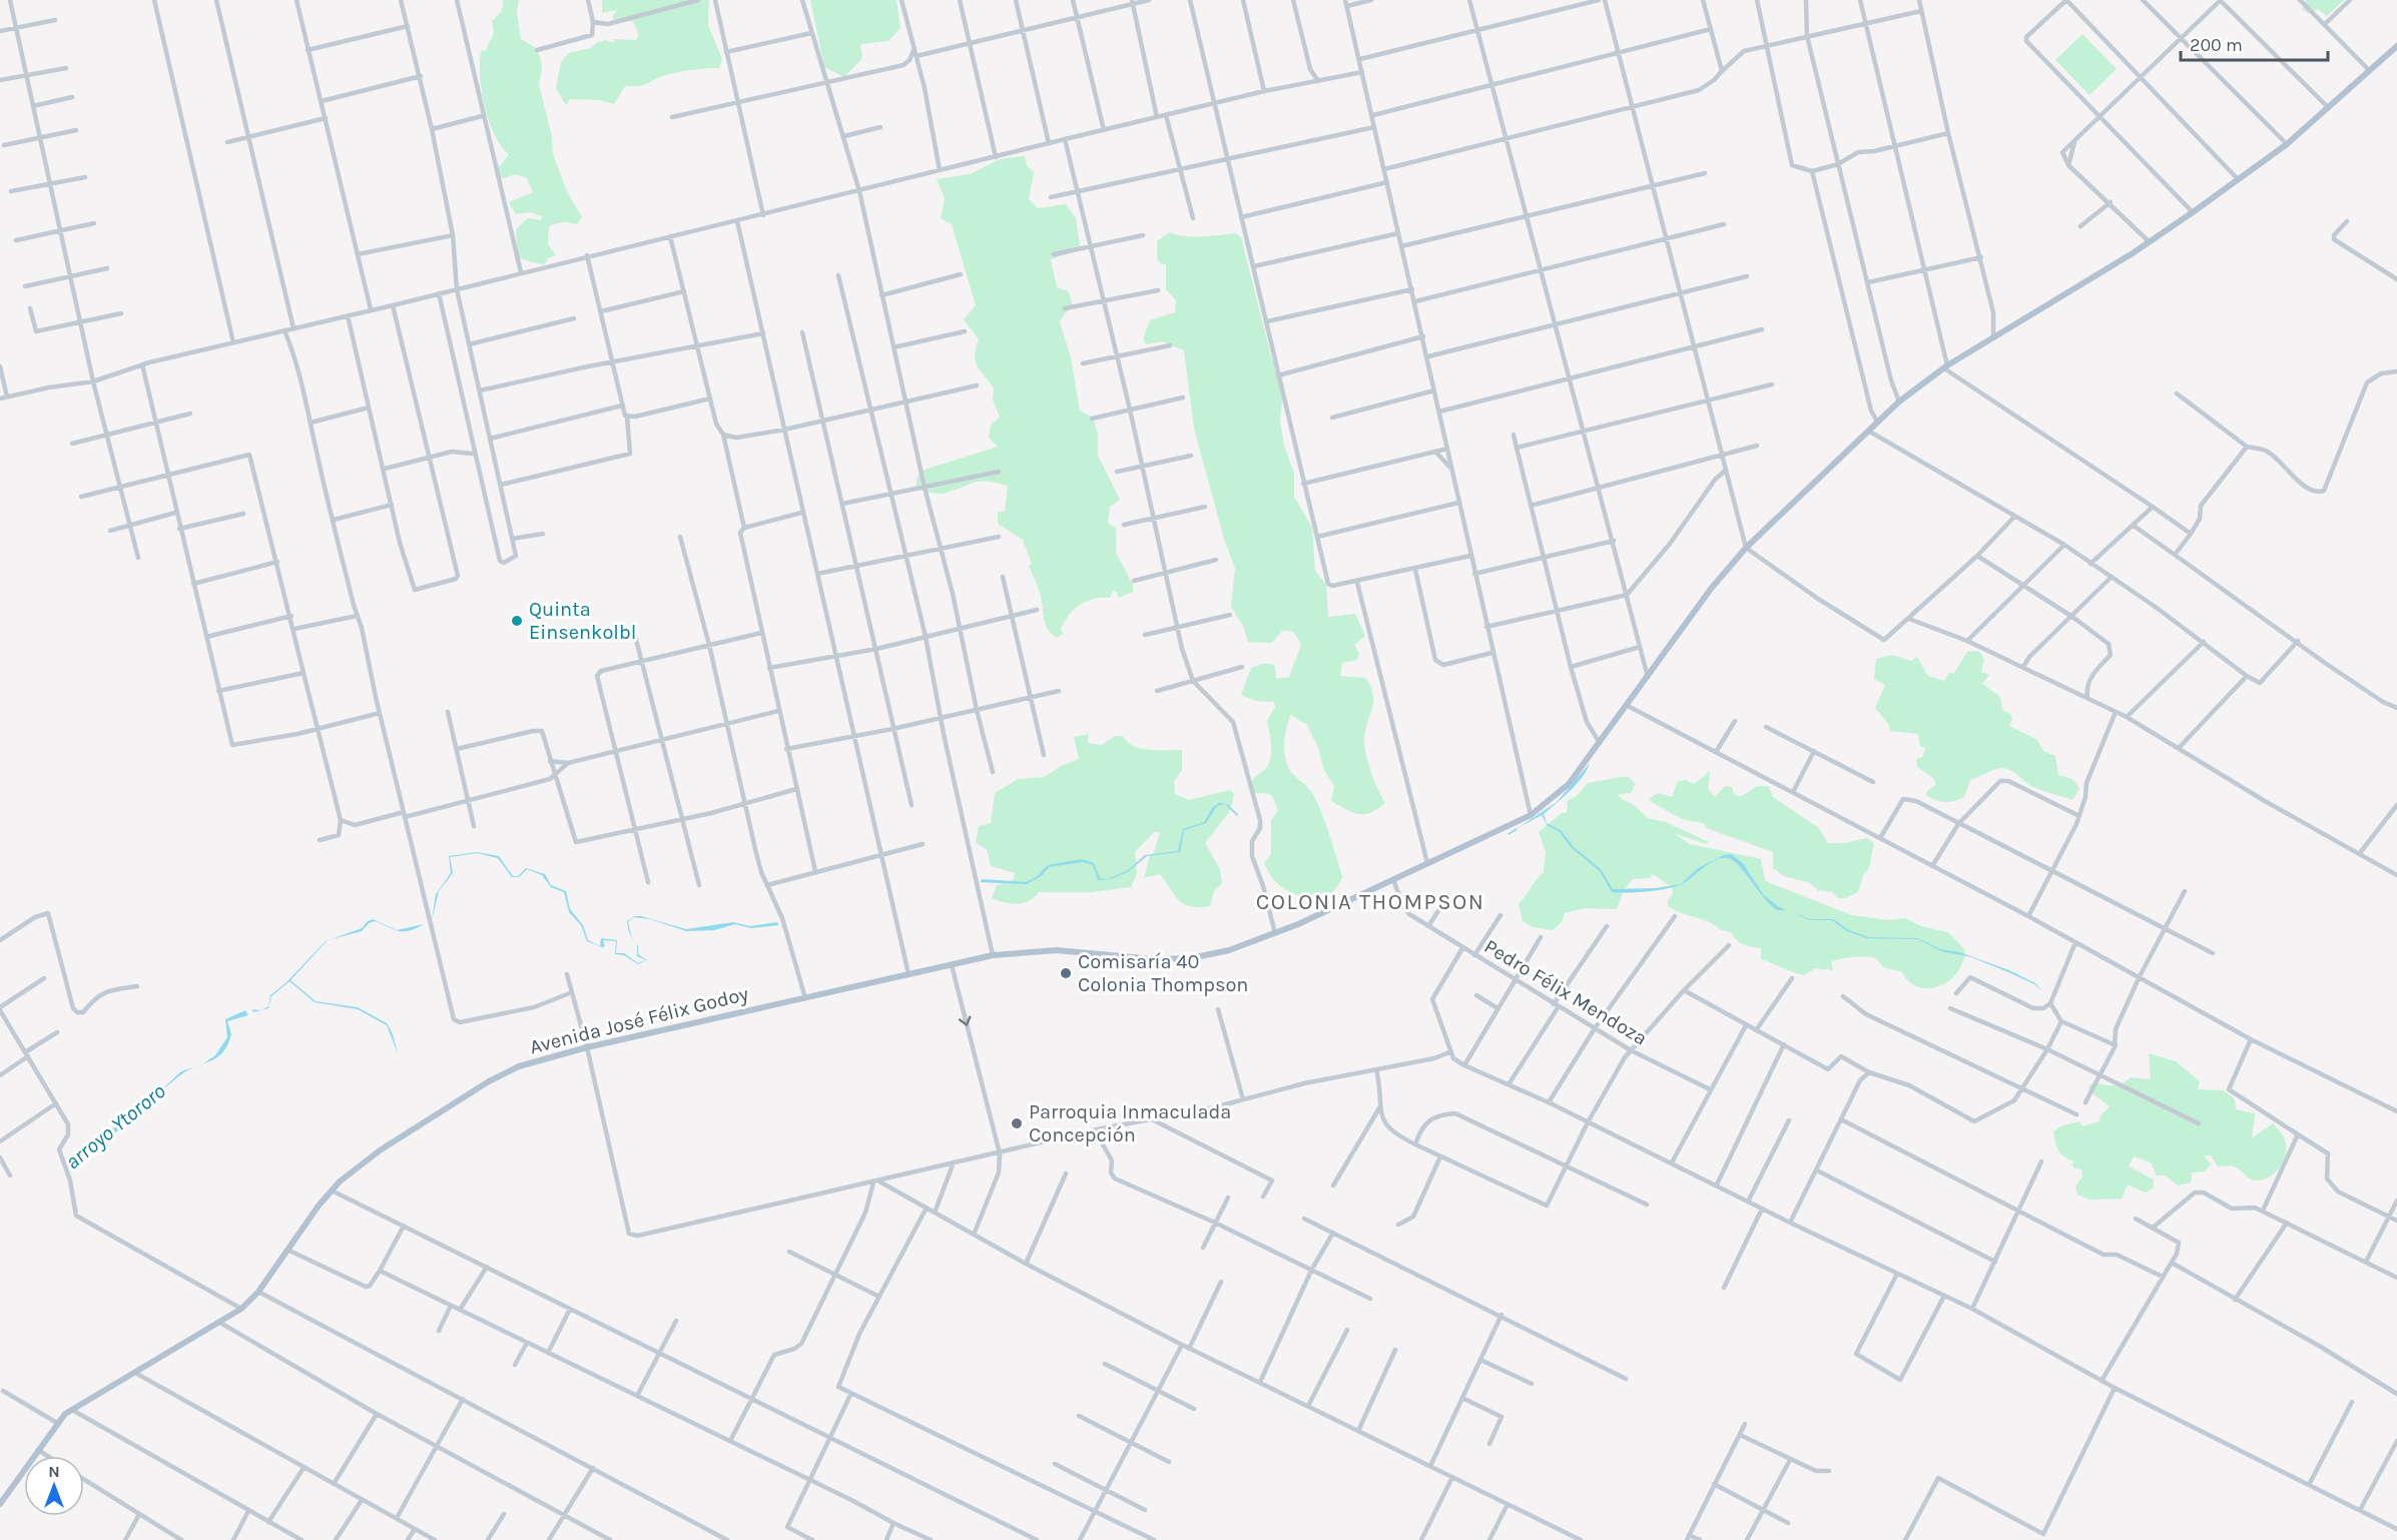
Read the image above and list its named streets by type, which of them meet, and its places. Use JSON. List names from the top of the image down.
{
  "streets": {
    "main road": ["Avenida José Félix Godoy"],
    "street": ["Pedro Félix Mendoza"]
  },
  "crossings": [
    ["Pedro Félix Mendoza", "Avenida José Félix Godoy"]
  ],
  "districts": ["COLONIA THOMPSON"],
  "water": ["arroyo Ytororo"],
  "places": ["Quinta Einsenkolbl", "Comisaría 40 Colonia Thompson", "Parroquia Inmaculada Concepción"],
  "scale_bar": "200 m",
  "north": "top"
}
